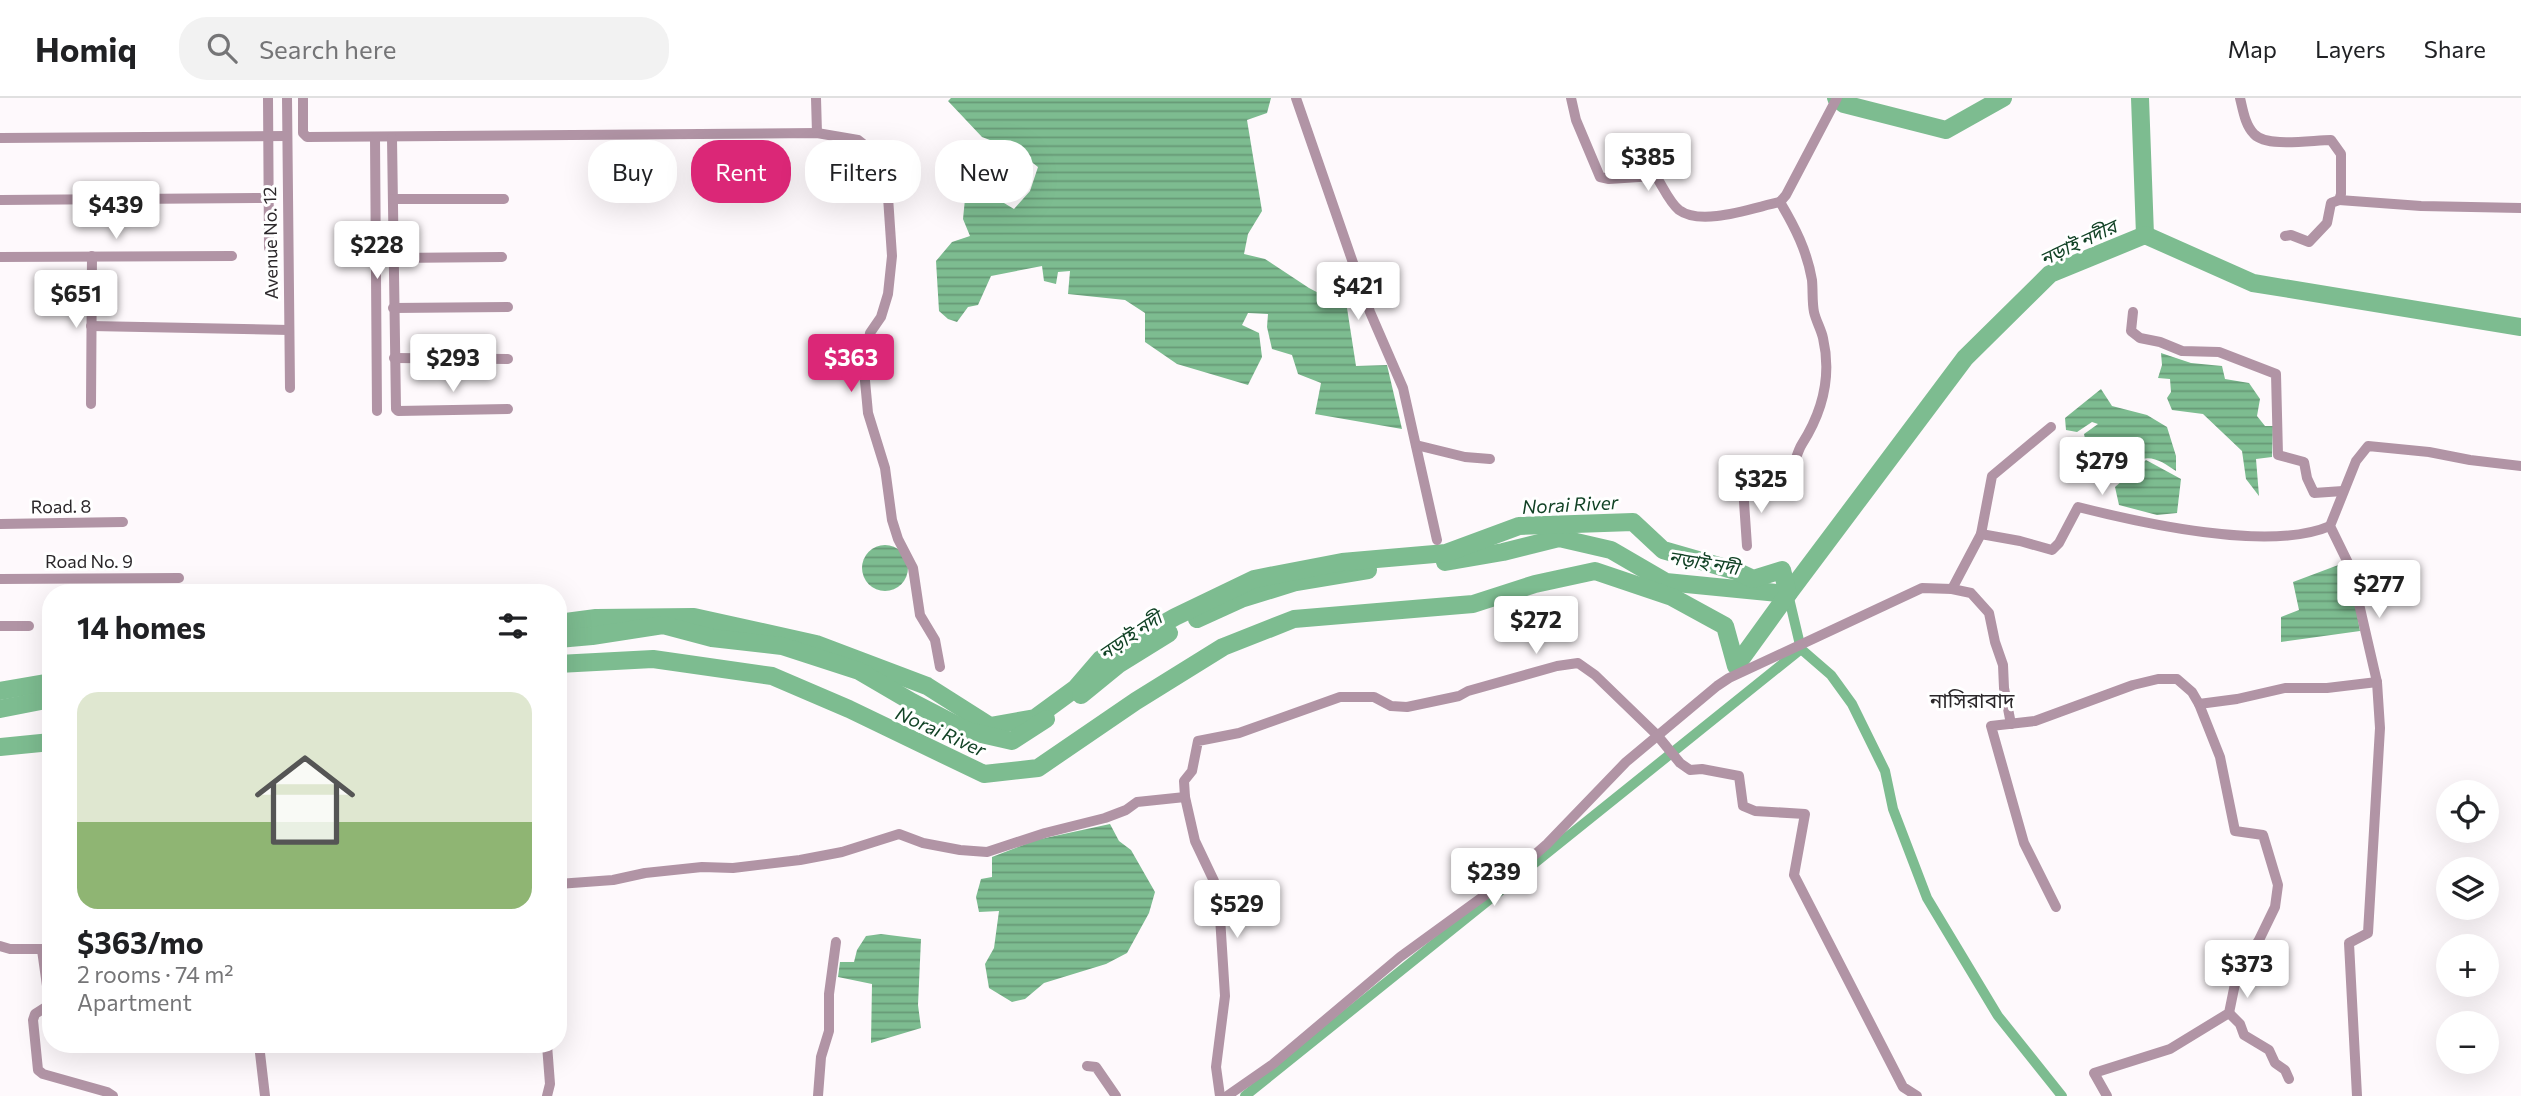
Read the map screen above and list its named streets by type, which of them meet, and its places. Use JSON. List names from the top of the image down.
{
  "streets": {
    "street": ["Avenue No. 12", "Road. 8", "Road No. 9"]
  },
  "districts": ["নাসিরাবাদ"],
  "water": ["নড়াই নদীর", "Norai River", "নড়াই নদী"],
  "page": {
    "header": "Homiq",
    "search": "Search here",
    "nav": ["Map", "Layers", "Share"],
    "price": [
      "$385",
      "$439",
      "$228",
      "$421",
      "$651",
      "$293",
      "$363",
      "$279",
      "$325",
      "$277",
      "$272",
      "$239",
      "$529",
      "$373"
    ],
    "chip": [
      "Buy",
      "Rent",
      "Filters",
      "New"
    ],
    "heading": "14 homes",
    "list": [
      {
        "name": "$363/mo",
        "note": "2 rooms · 74 m² · Apartment"
      }
    ],
    "map_buttons": ["+", "−"]
  }
}
